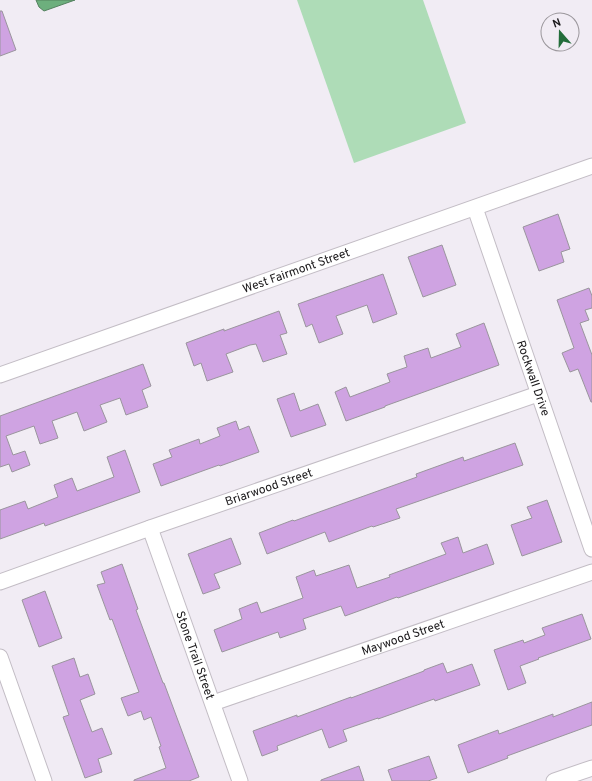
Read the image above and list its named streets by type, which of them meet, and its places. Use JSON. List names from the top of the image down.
{
  "streets": {
    "street": [
      "West Fairmont Street",
      "Rockwall Drive",
      "Briarwood Street",
      "Maywood Street",
      "Stone Trail Street"
    ]
  },
  "crossings": [
    ["West Fairmont Street", "Rockwall Drive"],
    ["Rockwall Drive", "Briarwood Street"],
    ["Briarwood Street", "Stone Trail Street"],
    ["Maywood Street", "Stone Trail Street"]
  ],
  "north": "top"
}
